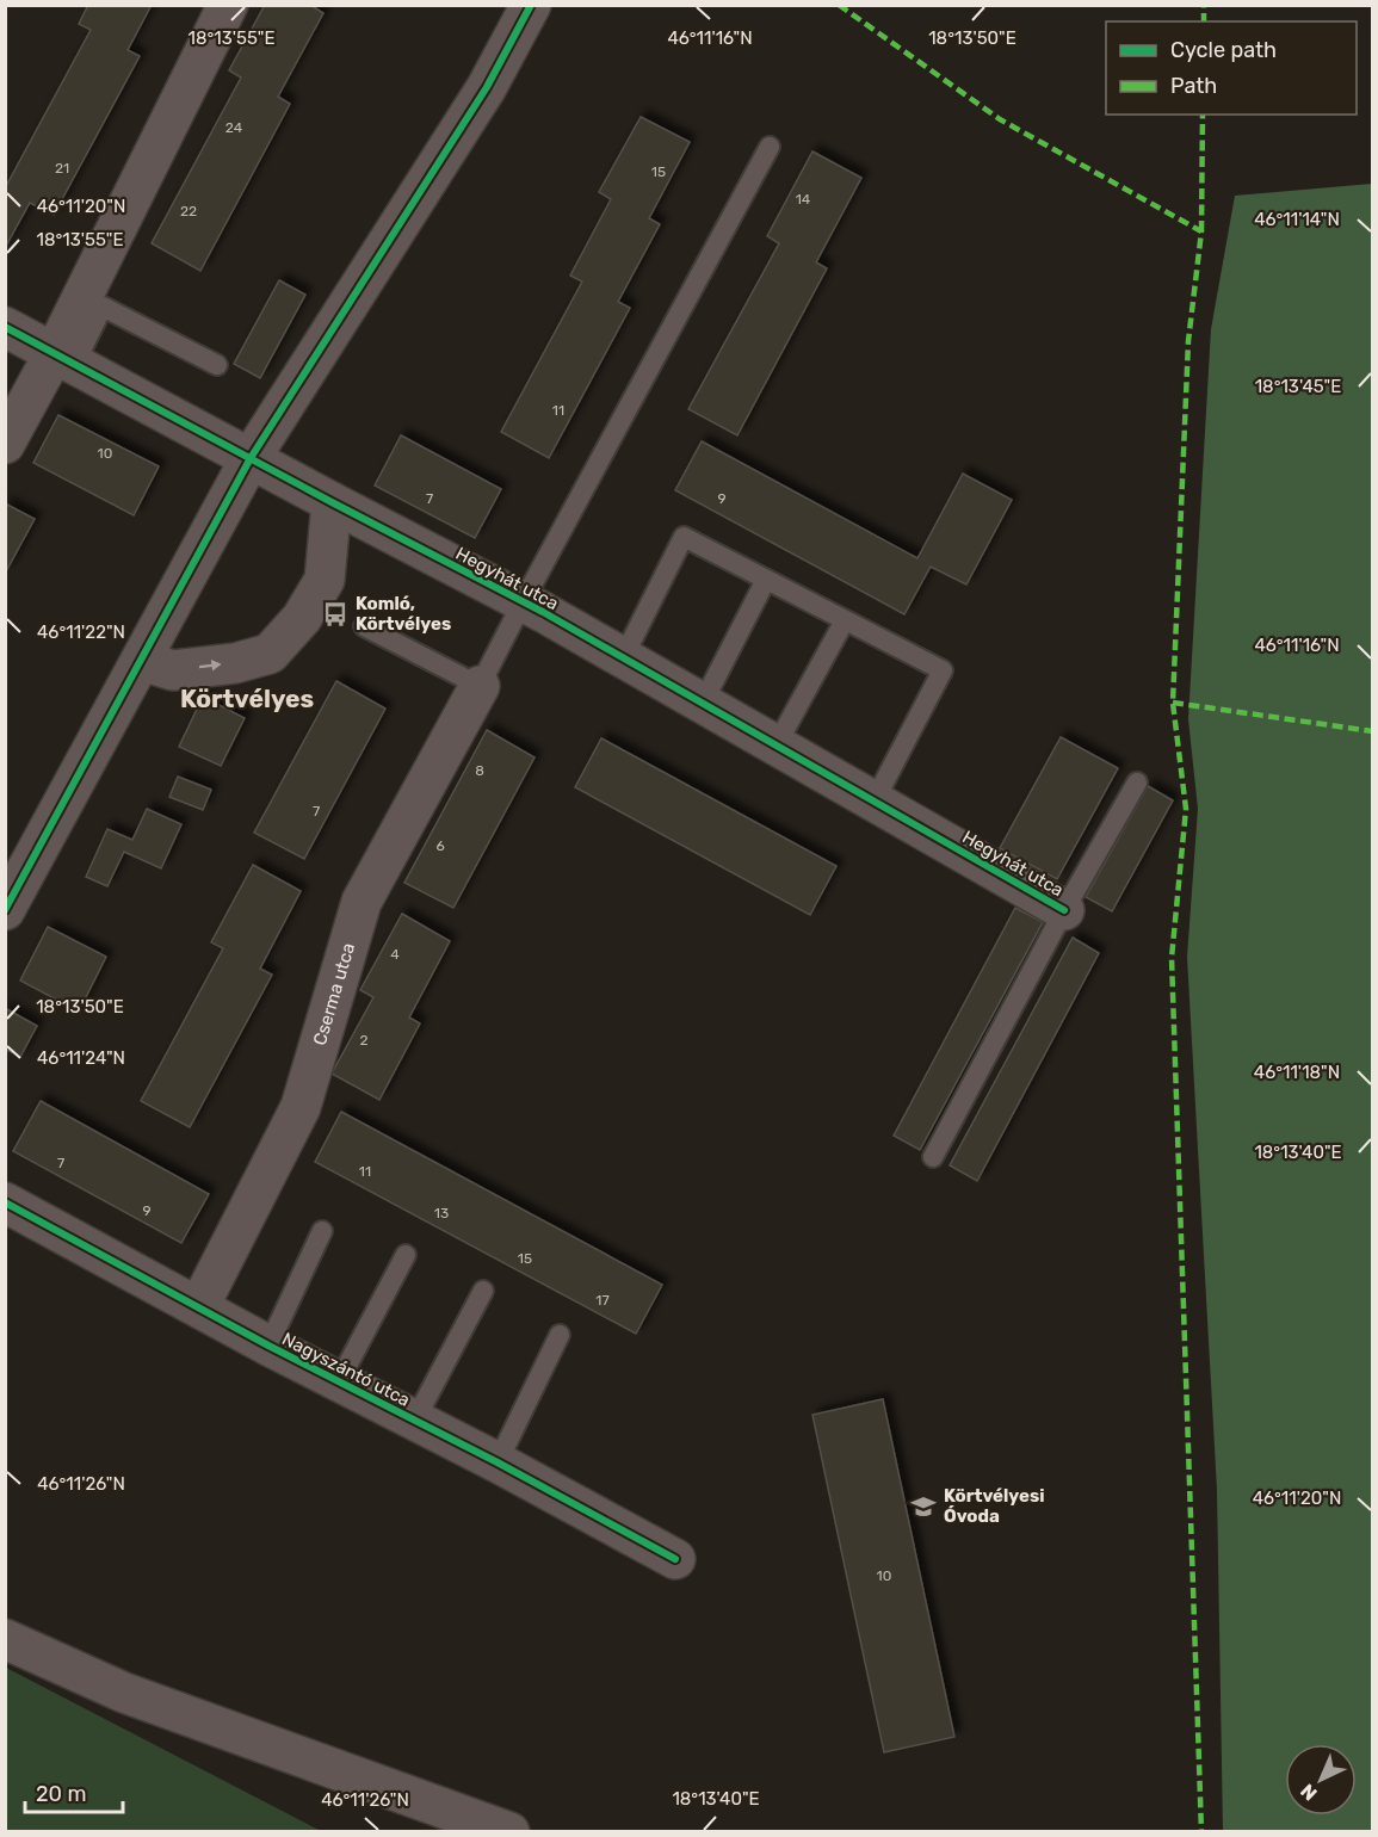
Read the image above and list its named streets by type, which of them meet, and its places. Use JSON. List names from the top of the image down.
{
  "streets": {
    "street": ["Hegyhát utca", "Cserma utca", "Nagyszántó utca"]
  },
  "crossings": [
    ["Cserma utca", "Nagyszántó utca"]
  ],
  "districts": ["Körtvélyes"],
  "places": {
    "bus stop": ["Komló, Körtvélyes"],
    "school or university": ["Körtvélyesi Óvoda"]
  },
  "house_numbers": [
    "24",
    "21",
    "15",
    "14",
    "22",
    "11",
    "10",
    "7",
    "9",
    "8",
    "7",
    "6",
    "4",
    "2",
    "7",
    "11",
    "9",
    "13",
    "15",
    "17",
    "10"
  ],
  "legend": ["Cycle path", "Path"],
  "scale_bar": "20 m",
  "north": "bottom left",
  "coordinates": [
    "46°11'16\"N",
    "18°13'50\"E",
    "18°13'55\"E",
    "46°11'20\"N",
    "46°11'14\"N",
    "18°13'45\"E",
    "46°11'22\"N",
    "46°11'24\"N",
    "46°11'18\"N",
    "18°13'40\"E",
    "46°11'26\"N"
  ]
}
